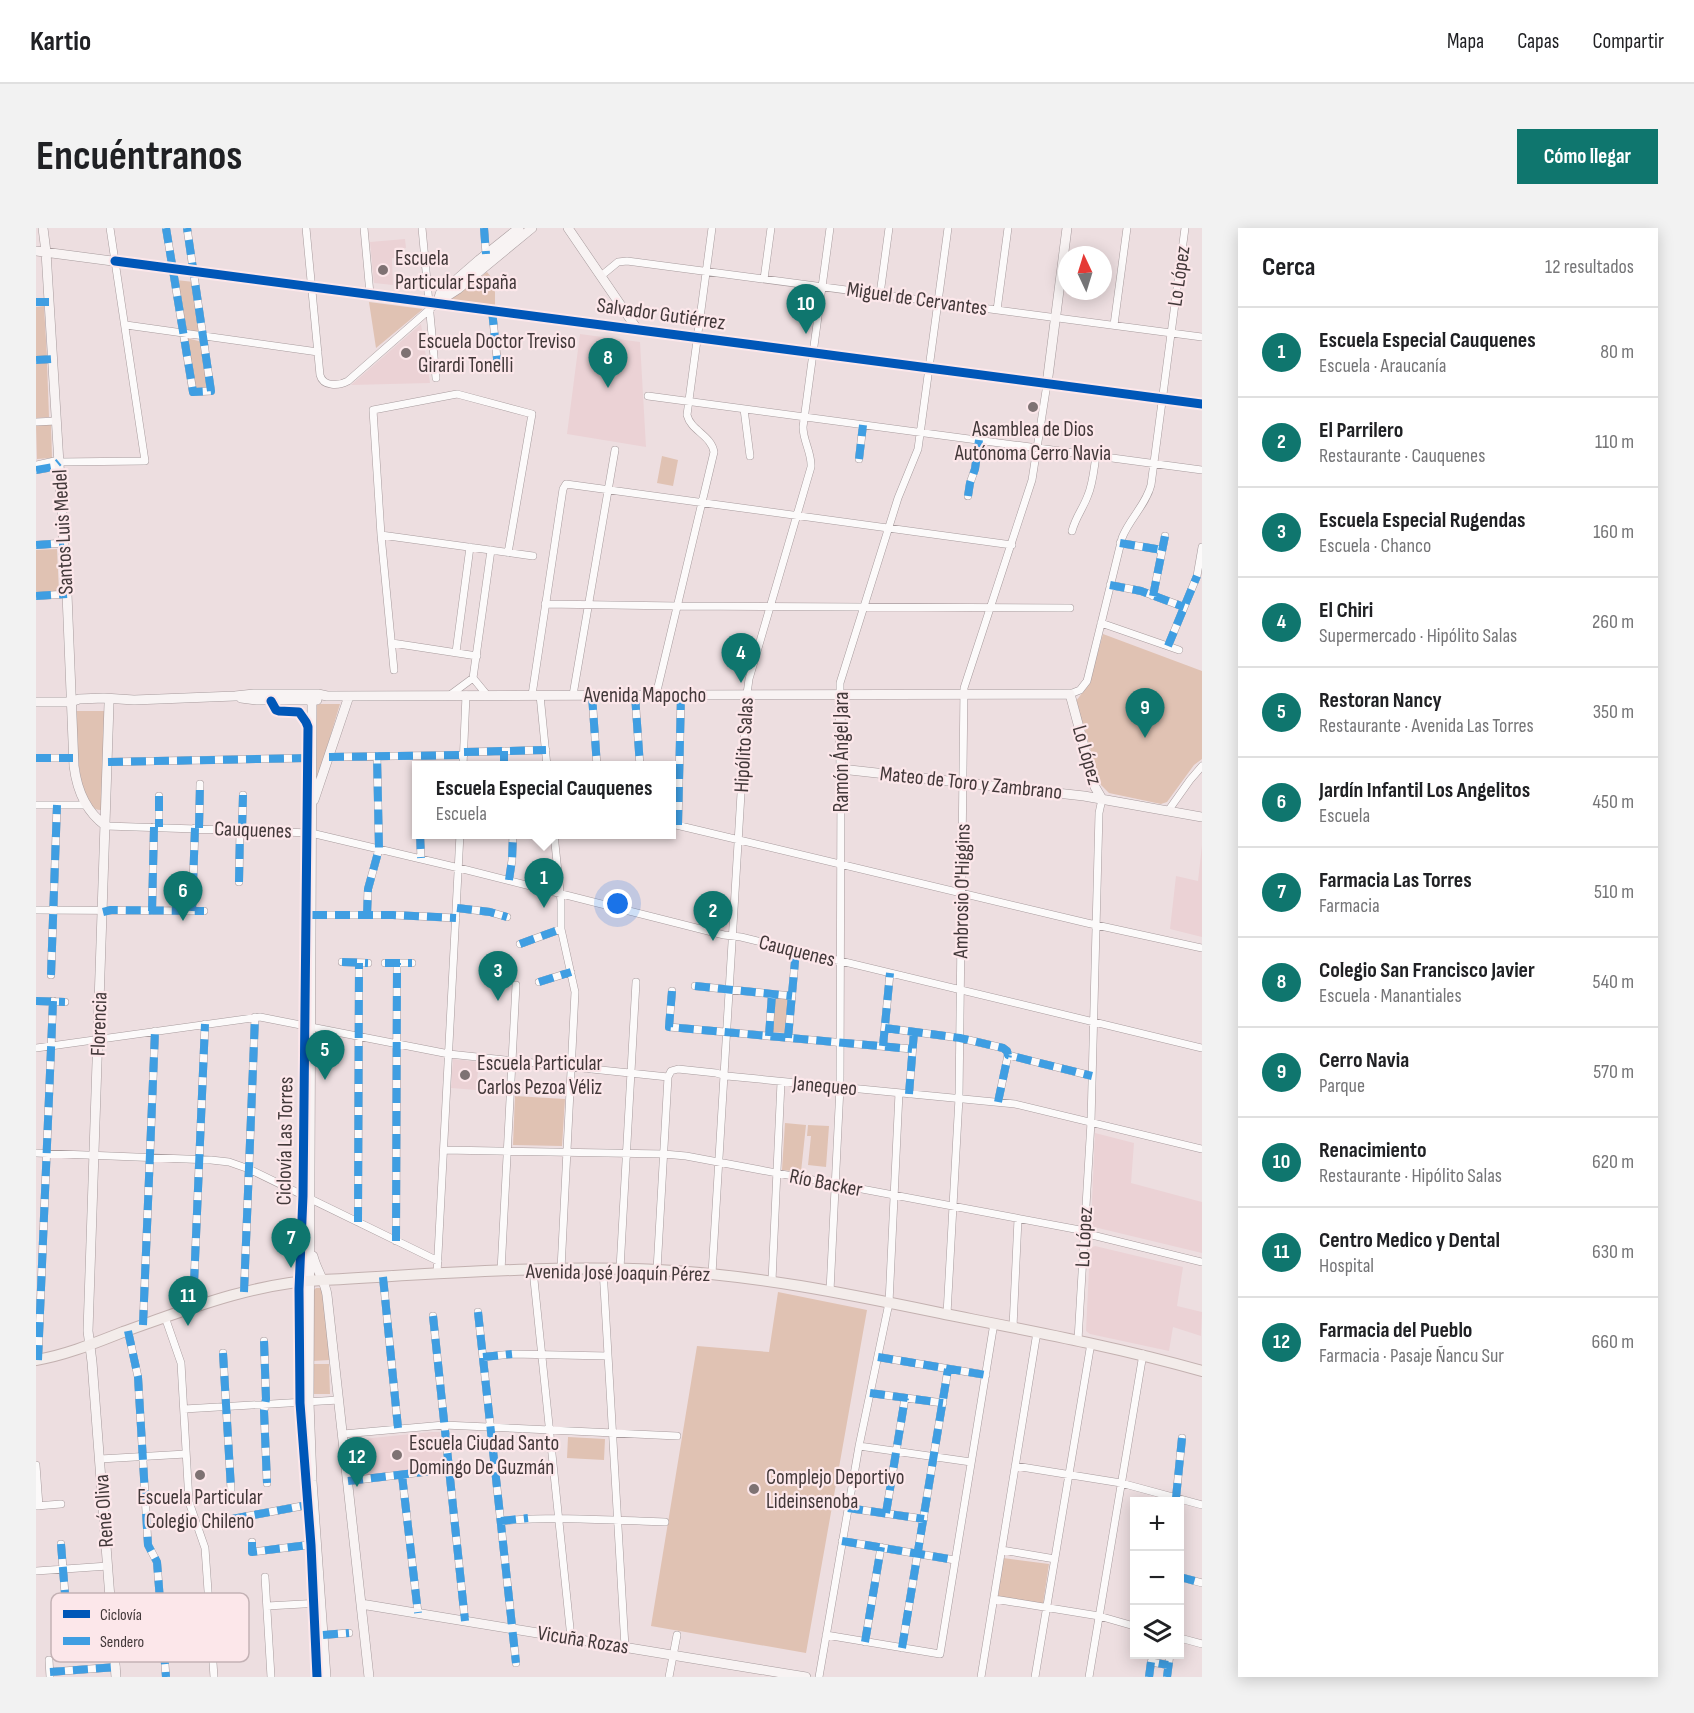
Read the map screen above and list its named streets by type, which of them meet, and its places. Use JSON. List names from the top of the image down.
{
  "streets": {
    "main road": [
      "Lo López",
      "Salvador Gutiérrez",
      "Santos Luis Medel",
      "Avenida Mapocho",
      "Ramón Ángel Jara",
      "Mateo de Toro y Zambrano",
      "Ambrosio O'Higgins",
      "Florencia",
      "Avenida José Joaquín Pérez",
      "René Oliva",
      "Vicuña Rozas"
    ],
    "street": [
      "Miguel de Cervantes",
      "Hipólito Salas",
      "Cauquenes",
      "Janequeo",
      "Río Backer"
    ],
    "cycle path": ["Ciclovía Las Torres"]
  },
  "crossings": [
    ["Lo López", "Miguel de Cervantes"],
    ["Lo López", "Salvador Gutiérrez"],
    ["Lo López", "Avenida Mapocho"],
    ["Lo López", "Mateo de Toro y Zambrano"],
    ["Lo López", "Cauquenes"],
    ["Lo López", "Janequeo"],
    ["Lo López", "Río Backer"],
    ["Lo López", "Avenida José Joaquín Pérez"],
    ["Miguel de Cervantes", "Hipólito Salas"],
    ["Miguel de Cervantes", "Ramón Ángel Jara"],
    ["Miguel de Cervantes", "Ambrosio O'Higgins"],
    ["Salvador Gutiérrez", "Santos Luis Medel"],
    ["Salvador Gutiérrez", "Hipólito Salas"],
    ["Salvador Gutiérrez", "Ramón Ángel Jara"],
    ["Salvador Gutiérrez", "Ambrosio O'Higgins"],
    ["Santos Luis Medel", "Avenida Mapocho"],
    ["Santos Luis Medel", "Cauquenes"],
    ["Santos Luis Medel", "Florencia"],
    ["Avenida Mapocho", "Hipólito Salas"],
    ["Avenida Mapocho", "Ramón Ángel Jara"],
    ["Avenida Mapocho", "Ambrosio O'Higgins"],
    ["Avenida Mapocho", "Florencia"],
    ["Hipólito Salas", "Cauquenes"],
    ["Hipólito Salas", "Janequeo"],
    ["Hipólito Salas", "Río Backer"],
    ["Hipólito Salas", "Avenida José Joaquín Pérez"],
    ["Ramón Ángel Jara", "Mateo de Toro y Zambrano"],
    ["Ramón Ángel Jara", "Cauquenes"],
    ["Ramón Ángel Jara", "Janequeo"],
    ["Ramón Ángel Jara", "Río Backer"],
    ["Ramón Ángel Jara", "Avenida José Joaquín Pérez"],
    ["Mateo de Toro y Zambrano", "Ambrosio O'Higgins"],
    ["Cauquenes", "Ambrosio O'Higgins"],
    ["Cauquenes", "Florencia"],
    ["Ambrosio O'Higgins", "Janequeo"],
    ["Ambrosio O'Higgins", "Río Backer"],
    ["Ambrosio O'Higgins", "Avenida José Joaquín Pérez"],
    ["Florencia", "Janequeo"],
    ["Florencia", "Avenida José Joaquín Pérez"],
    ["Florencia", "René Oliva"],
    ["Avenida José Joaquín Pérez", "René Oliva"]
  ],
  "places": [
    "Escuela Particular España",
    "Escuela Doctor Treviso Girardi Tonelli",
    "Asamblea de Dios Autónoma Cerro Navia",
    "Escuela Particular Carlos Pezoa Véliz",
    "Escuela Ciudad Santo Domingo De Guzmán",
    "Escuela Particular Colegio Chileno",
    "Complejo Deportivo Lideinsenoba"
  ],
  "legend": ["Ciclovía", "Sendero"],
  "north": "top",
  "page": {
    "header": "Kartio",
    "nav": ["Mapa", "Capas", "Compartir"],
    "buttons": "Cómo llegar",
    "title": "Encuéntranos",
    "heading": ["Cerca", "12 resultados"],
    "pins": [
      "10",
      "8",
      "4",
      "9",
      "1",
      "6",
      "2",
      "3",
      "5",
      "7",
      "11",
      "12"
    ],
    "list": [
      {
        "mark": "1",
        "name": "Escuela Especial Cauquenes",
        "note": "Escuela · Araucanía",
        "value": "80 m"
      },
      {
        "mark": "2",
        "name": "El Parrilero",
        "note": "Restaurante · Cauquenes",
        "value": "110 m"
      },
      {
        "mark": "3",
        "name": "Escuela Especial Rugendas",
        "note": "Escuela · Chanco",
        "value": "160 m"
      },
      {
        "mark": "4",
        "name": "El Chiri",
        "note": "Supermercado · Hipólito Salas",
        "value": "260 m"
      },
      {
        "mark": "5",
        "name": "Restoran Nancy",
        "note": "Restaurante · Avenida Las Torres",
        "value": "350 m"
      },
      {
        "mark": "6",
        "name": "Jardín Infantil Los Angelitos",
        "note": "Escuela",
        "value": "450 m"
      },
      {
        "mark": "7",
        "name": "Farmacia Las Torres",
        "note": "Farmacia",
        "value": "510 m"
      },
      {
        "mark": "8",
        "name": "Colegio San Francisco Javier",
        "note": "Escuela · Manantiales",
        "value": "540 m"
      },
      {
        "mark": "9",
        "name": "Cerro Navia",
        "note": "Parque",
        "value": "570 m"
      },
      {
        "mark": "10",
        "name": "Renacimiento",
        "note": "Restaurante · Hipólito Salas",
        "value": "620 m"
      },
      {
        "mark": "11",
        "name": "Centro Medico y Dental",
        "note": "Hospital",
        "value": "630 m"
      },
      {
        "mark": "12",
        "name": "Farmacia del Pueblo",
        "note": "Farmacia · Pasaje Ñancu Sur",
        "value": "660 m"
      }
    ],
    "popup": ["Escuela Especial Cauquenes", "Escuela"],
    "map_buttons": ["+", "−"]
  }
}
